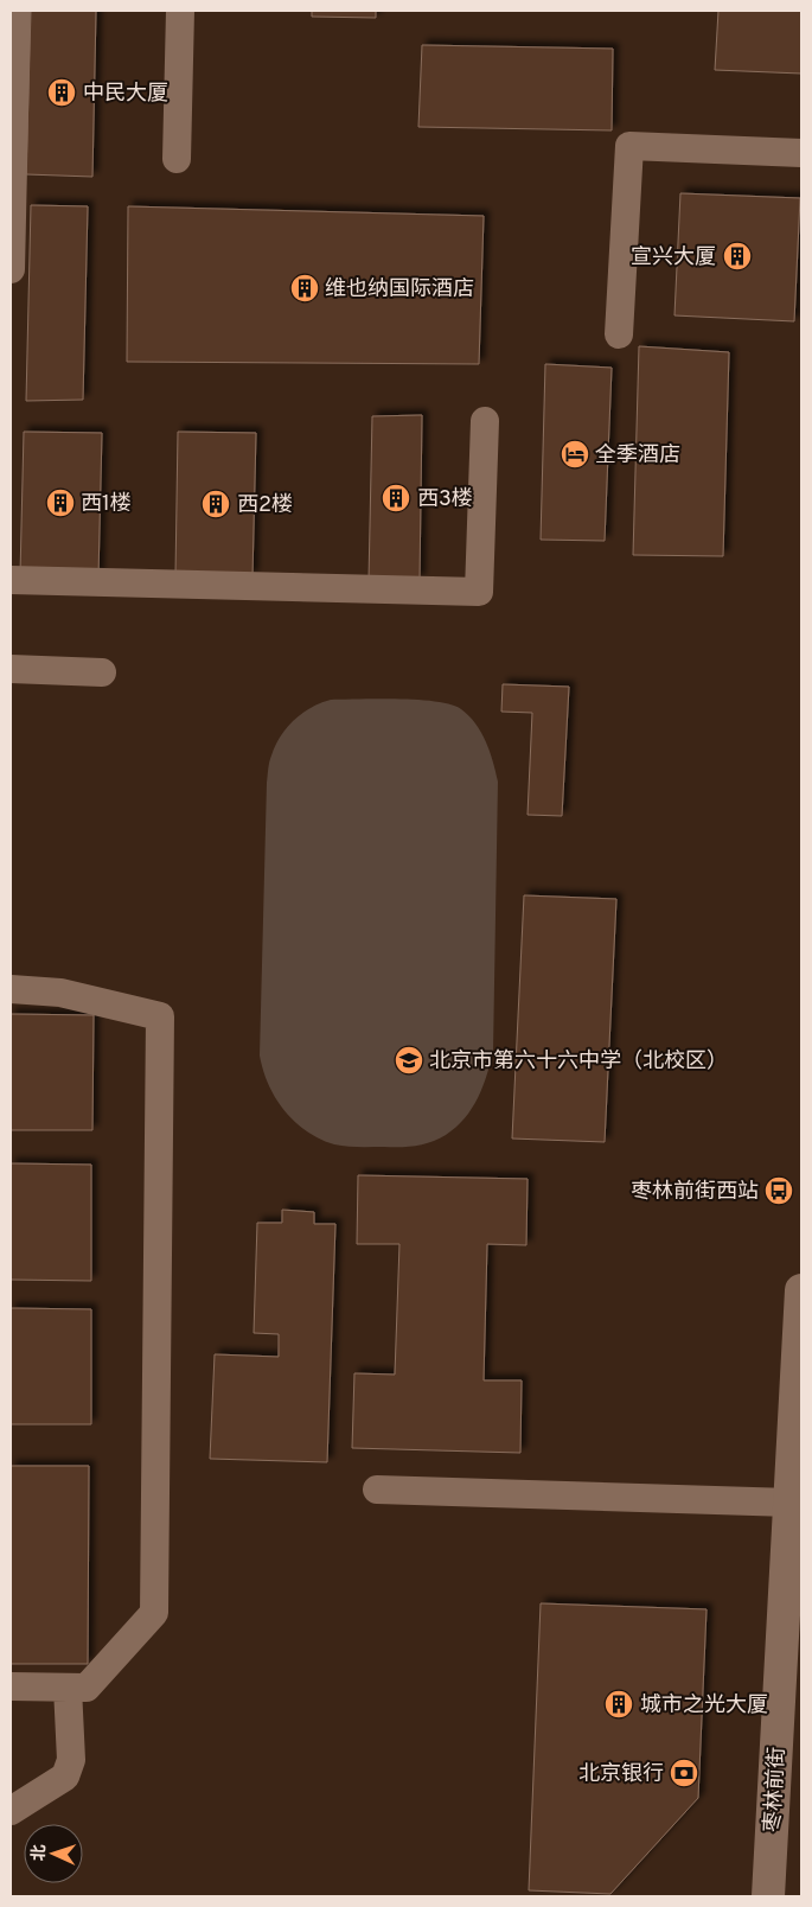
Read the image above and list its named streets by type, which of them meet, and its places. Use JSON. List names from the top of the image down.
{
  "streets": {
    "main road": ["枣林前街"]
  },
  "places": {
    "building": [
      "中民大厦",
      "宣兴大厦",
      "维也纳国际酒店",
      "西3楼",
      "西1楼",
      "西2楼",
      "城市之光大厦"
    ],
    "hotel": ["全季酒店"],
    "school or university": ["北京市第六十六中学（北校区）"],
    "bus stop": ["枣林前街西站"],
    "bank": ["北京银行"]
  },
  "north": "left"
}
